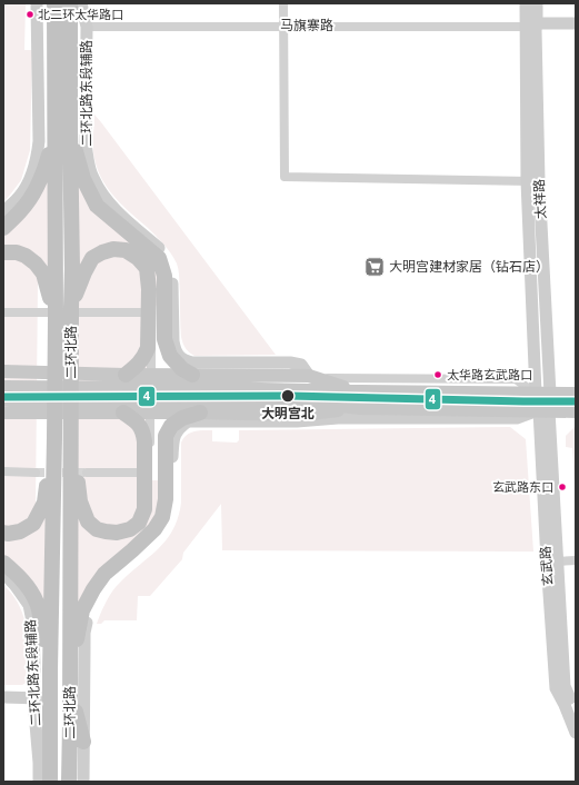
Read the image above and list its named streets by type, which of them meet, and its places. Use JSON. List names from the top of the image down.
{
  "streets": {
    "highway": ["二环北路"],
    "main road": [
      "马旗寨路",
      "二环北路东段辅路",
      "太祥路",
      "玄武路"
    ]
  },
  "crossings": [
    ["马旗寨路", "二环北路东段辅路"],
    ["马旗寨路", "太祥路"],
    ["太祥路", "玄武路"]
  ],
  "places": {
    "other": [
      "北二环太华路口",
      "太华路玄武路口",
      "大明宫北",
      "玄武路东口"
    ],
    "supermarket": ["大明宫建材家居（钻石店）"]
  },
  "lines": ["transit line 4"]
}
